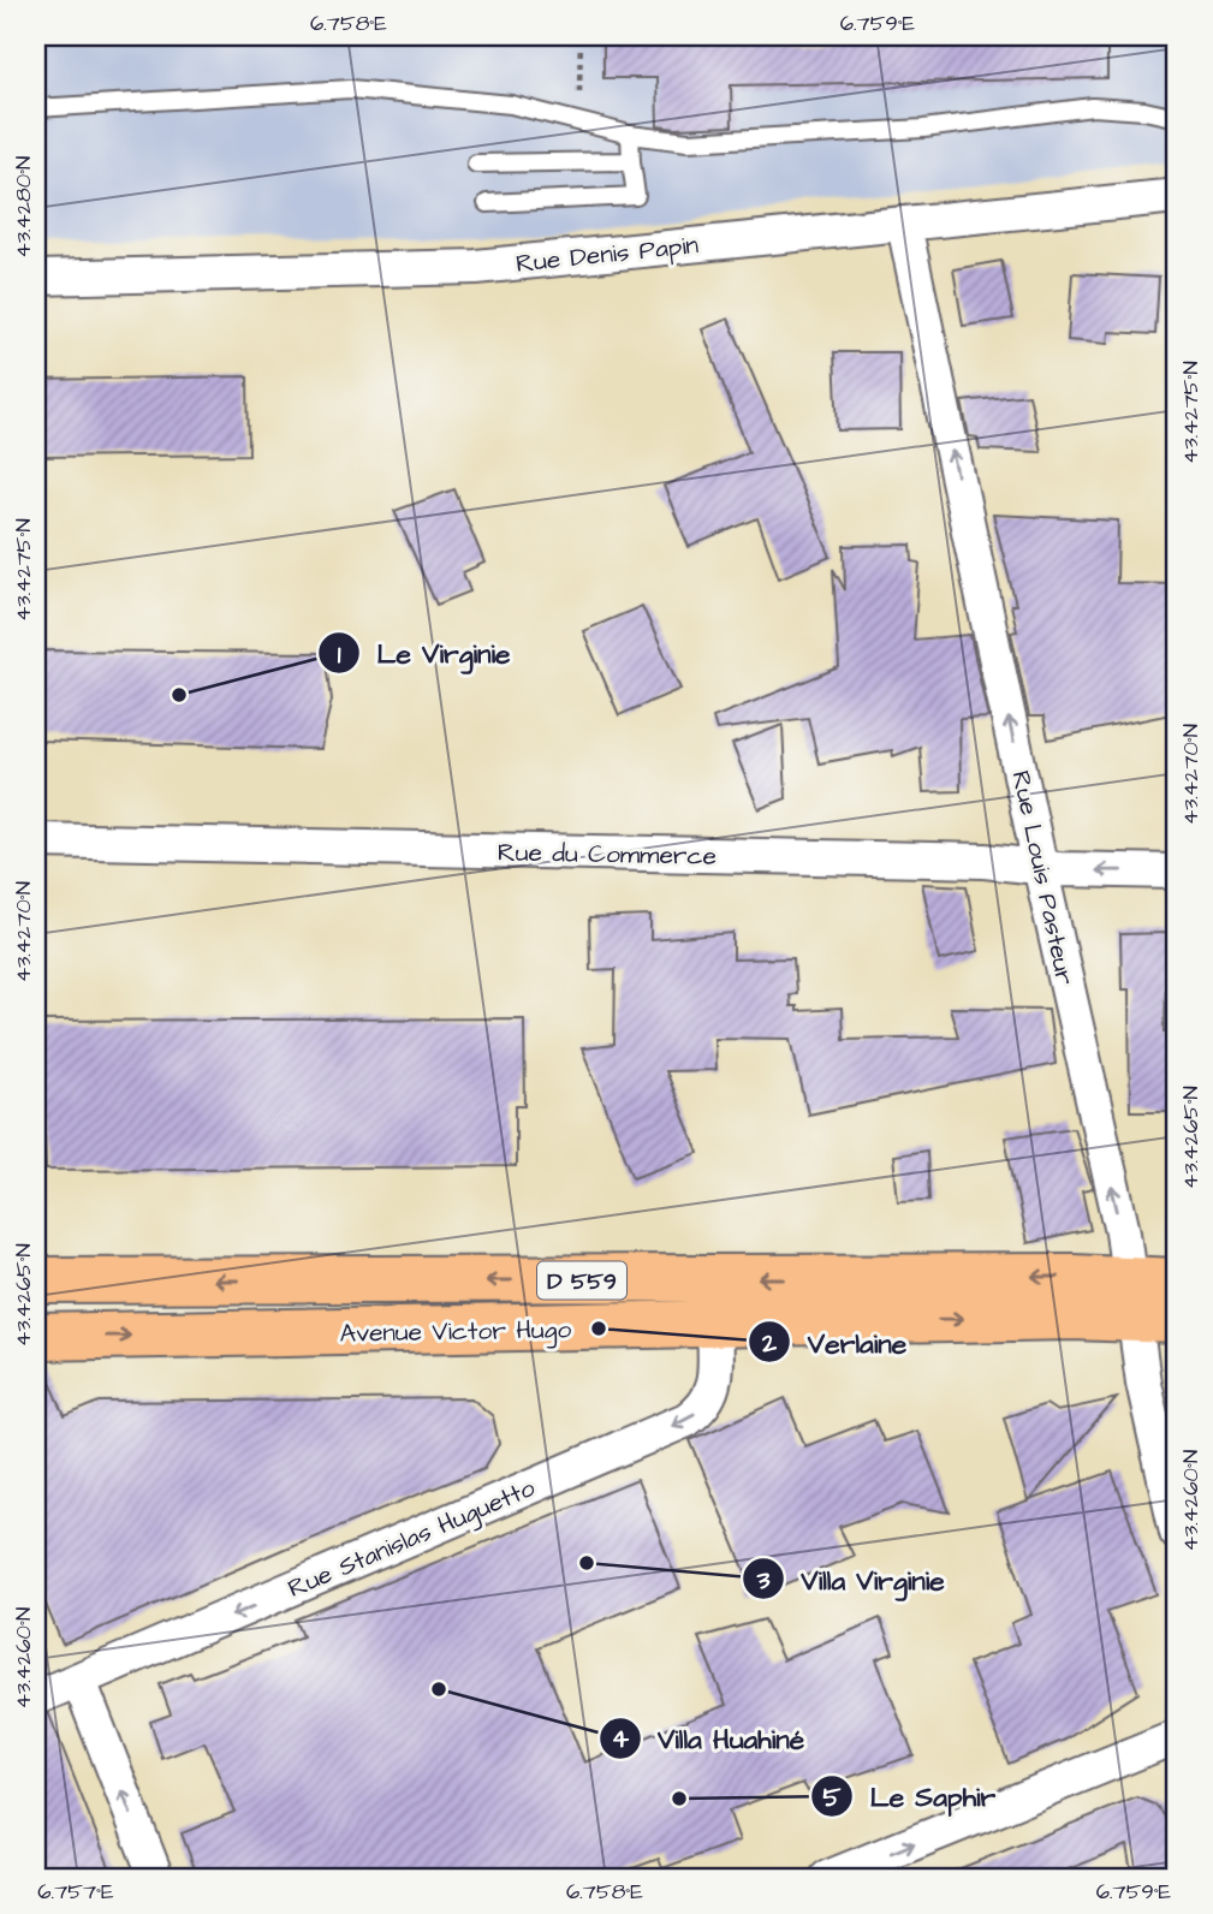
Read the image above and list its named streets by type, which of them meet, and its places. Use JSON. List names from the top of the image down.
{
  "streets": {
    "main road": ["D 559", "Avenue Victor Hugo"],
    "street": [
      "Rue Denis Papin",
      "Rue du Commerce",
      "Rue Louis Pasteur",
      "Rue Stanislas Huguetto"
    ]
  },
  "crossings": [
    ["Rue Denis Papin", "Rue Louis Pasteur"],
    ["Rue du Commerce", "Rue Louis Pasteur"],
    ["Rue Louis Pasteur", "Avenue Victor Hugo"],
    ["Avenue Victor Hugo", "Rue Stanislas Huguetto"]
  ],
  "one_way": ["Rue Louis Pasteur", "Rue Stanislas Huguetto"],
  "places": [
    "Le Virginie",
    "Verlaine",
    "Villa Virginie",
    "Villa Huahiné",
    "Le Saphir"
  ],
  "coordinates": [
    "6.758°E",
    "6.759°E",
    "43.4280°N",
    "43.4275°N",
    "43.4270°N",
    "43.4265°N",
    "43.4260°N",
    "6.757°E"
  ]
}
